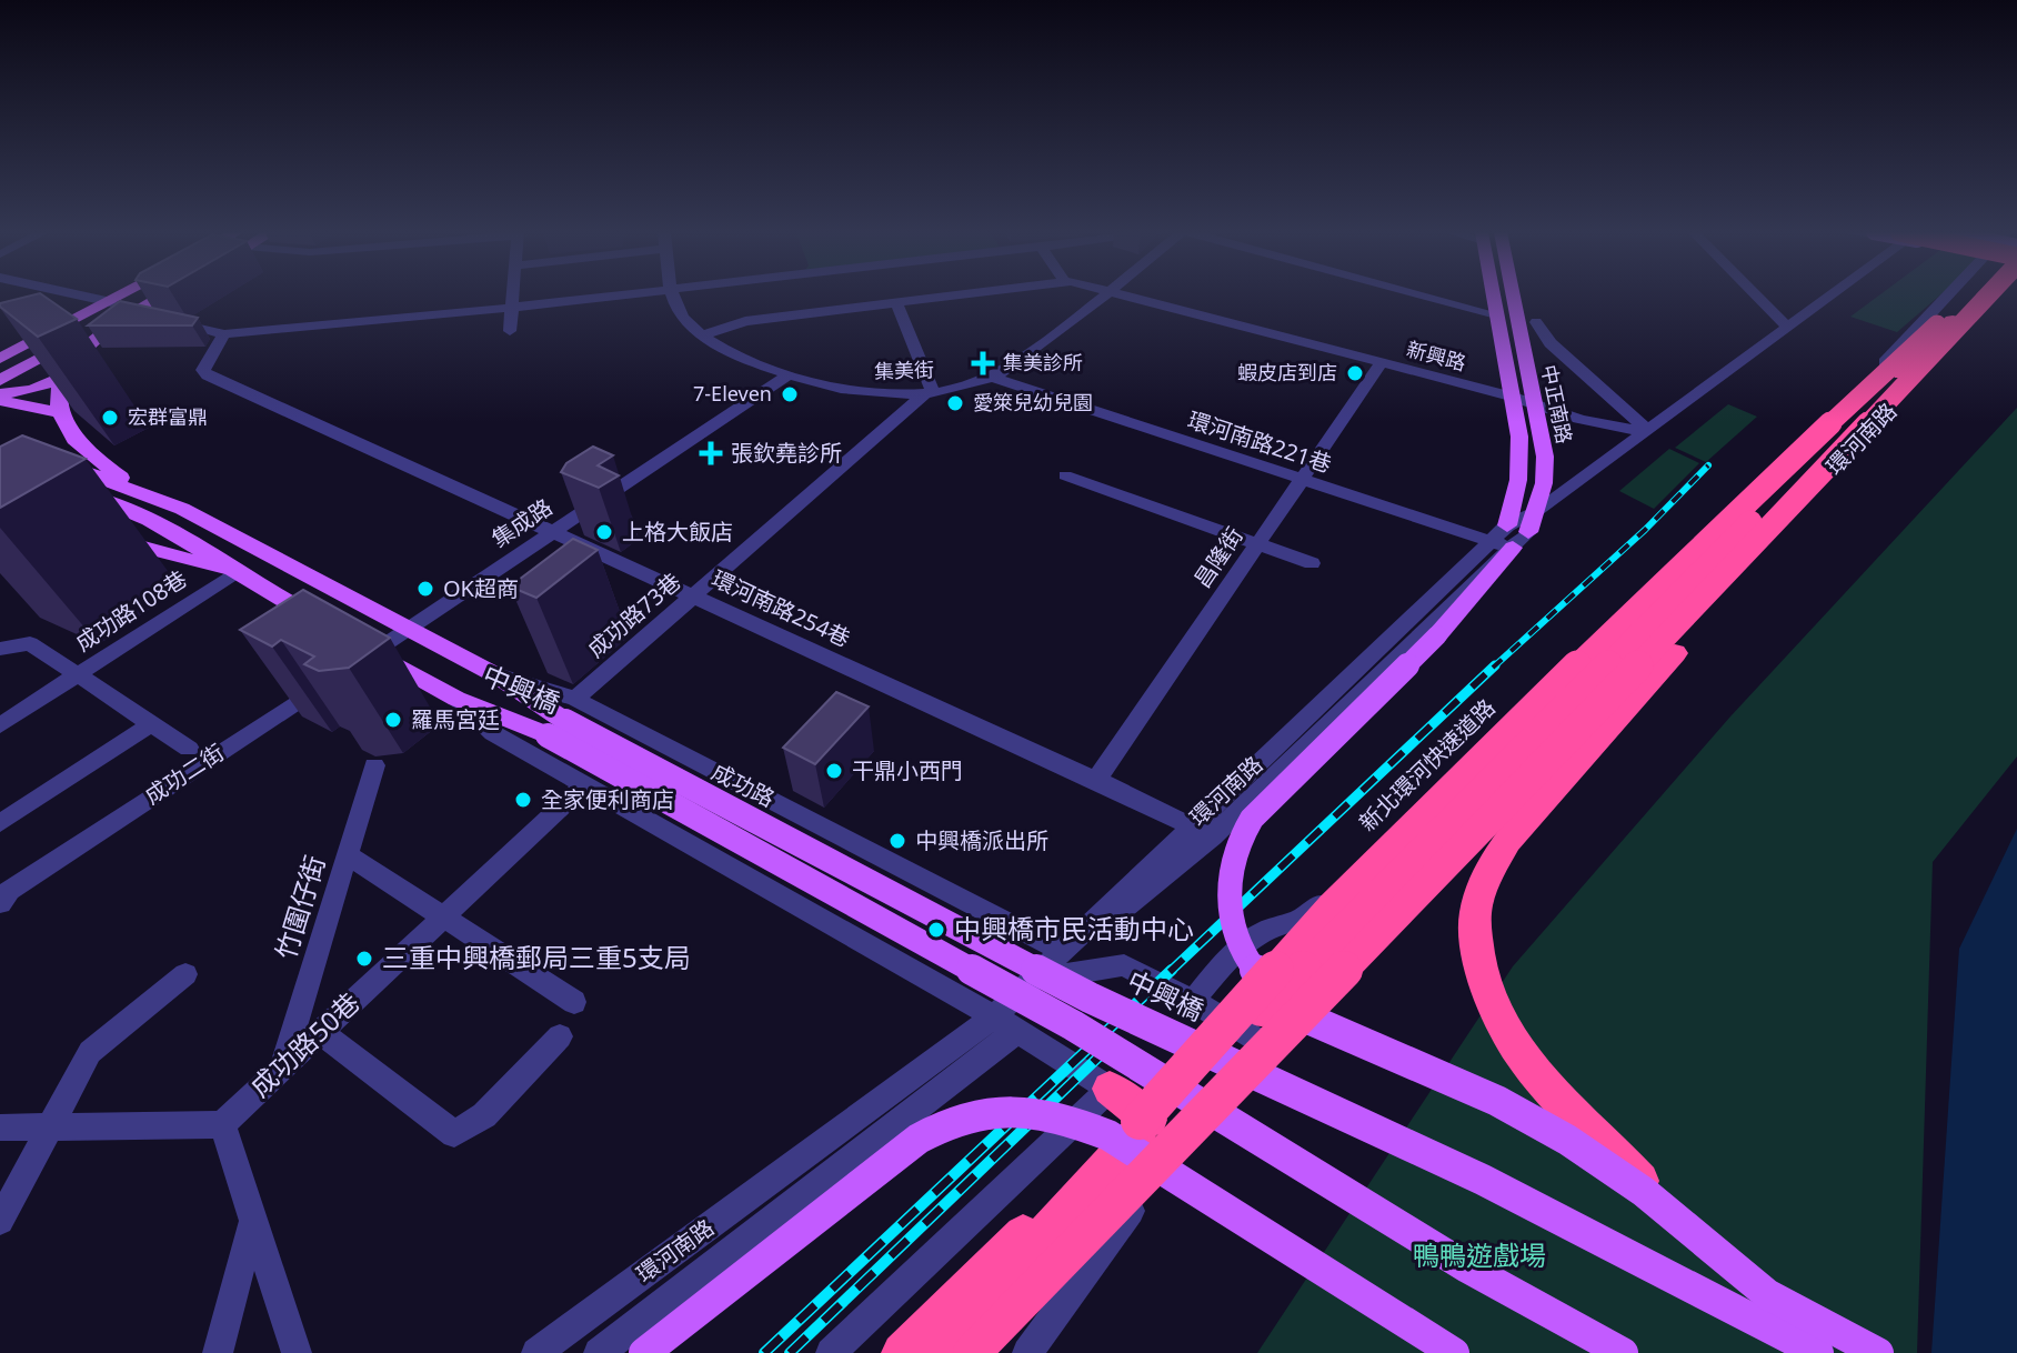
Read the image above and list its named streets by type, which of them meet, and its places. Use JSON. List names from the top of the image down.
{
  "streets": {
    "highway": ["新北環河快速道路"],
    "main road": ["中正南路", "中興橋"],
    "street": [
      "新興路",
      "集美街",
      "環河南路",
      "環河南路221巷",
      "集成路",
      "昌隆街",
      "環河南路254巷",
      "成功路108巷",
      "成功路73巷",
      "成功二街",
      "成功路",
      "竹圍仔街",
      "成功路50巷"
    ]
  },
  "crossings": [
    ["新興路", "中正南路"],
    ["新興路", "環河南路"],
    ["新興路", "昌隆街"],
    ["集美街", "環河南路221巷"],
    ["集美街", "集成路"],
    ["集美街", "成功路73巷"],
    ["中正南路", "環河南路"],
    ["環河南路", "環河南路221巷"],
    ["環河南路", "環河南路254巷"],
    ["環河南路", "新北環河快速道路"],
    ["環河南路", "成功路"],
    ["環河南路221巷", "昌隆街"],
    ["集成路", "環河南路254巷"],
    ["集成路", "中興橋"],
    ["集成路", "成功二街"],
    ["昌隆街", "環河南路254巷"],
    ["環河南路254巷", "成功路73巷"],
    ["成功路73巷", "中興橋"],
    ["成功路73巷", "成功路"],
    ["中興橋", "成功路"],
    ["竹圍仔街", "成功路50巷"]
  ],
  "parks": ["鴨鴨遊戲場"],
  "places": {
    "health": ["集美診所", "張欽堯診所"],
    "other": [
      "蝦皮店到店",
      "7-Eleven",
      "愛箂兒幼兒園",
      "宏群富鼎",
      "上格大飯店",
      "OK超商",
      "羅馬宮廷",
      "干鼎小西門",
      "全家便利商店",
      "中興橋派出所",
      "中興橋市民活動中心",
      "三重中興橋郵局三重5支局"
    ]
  }
}
